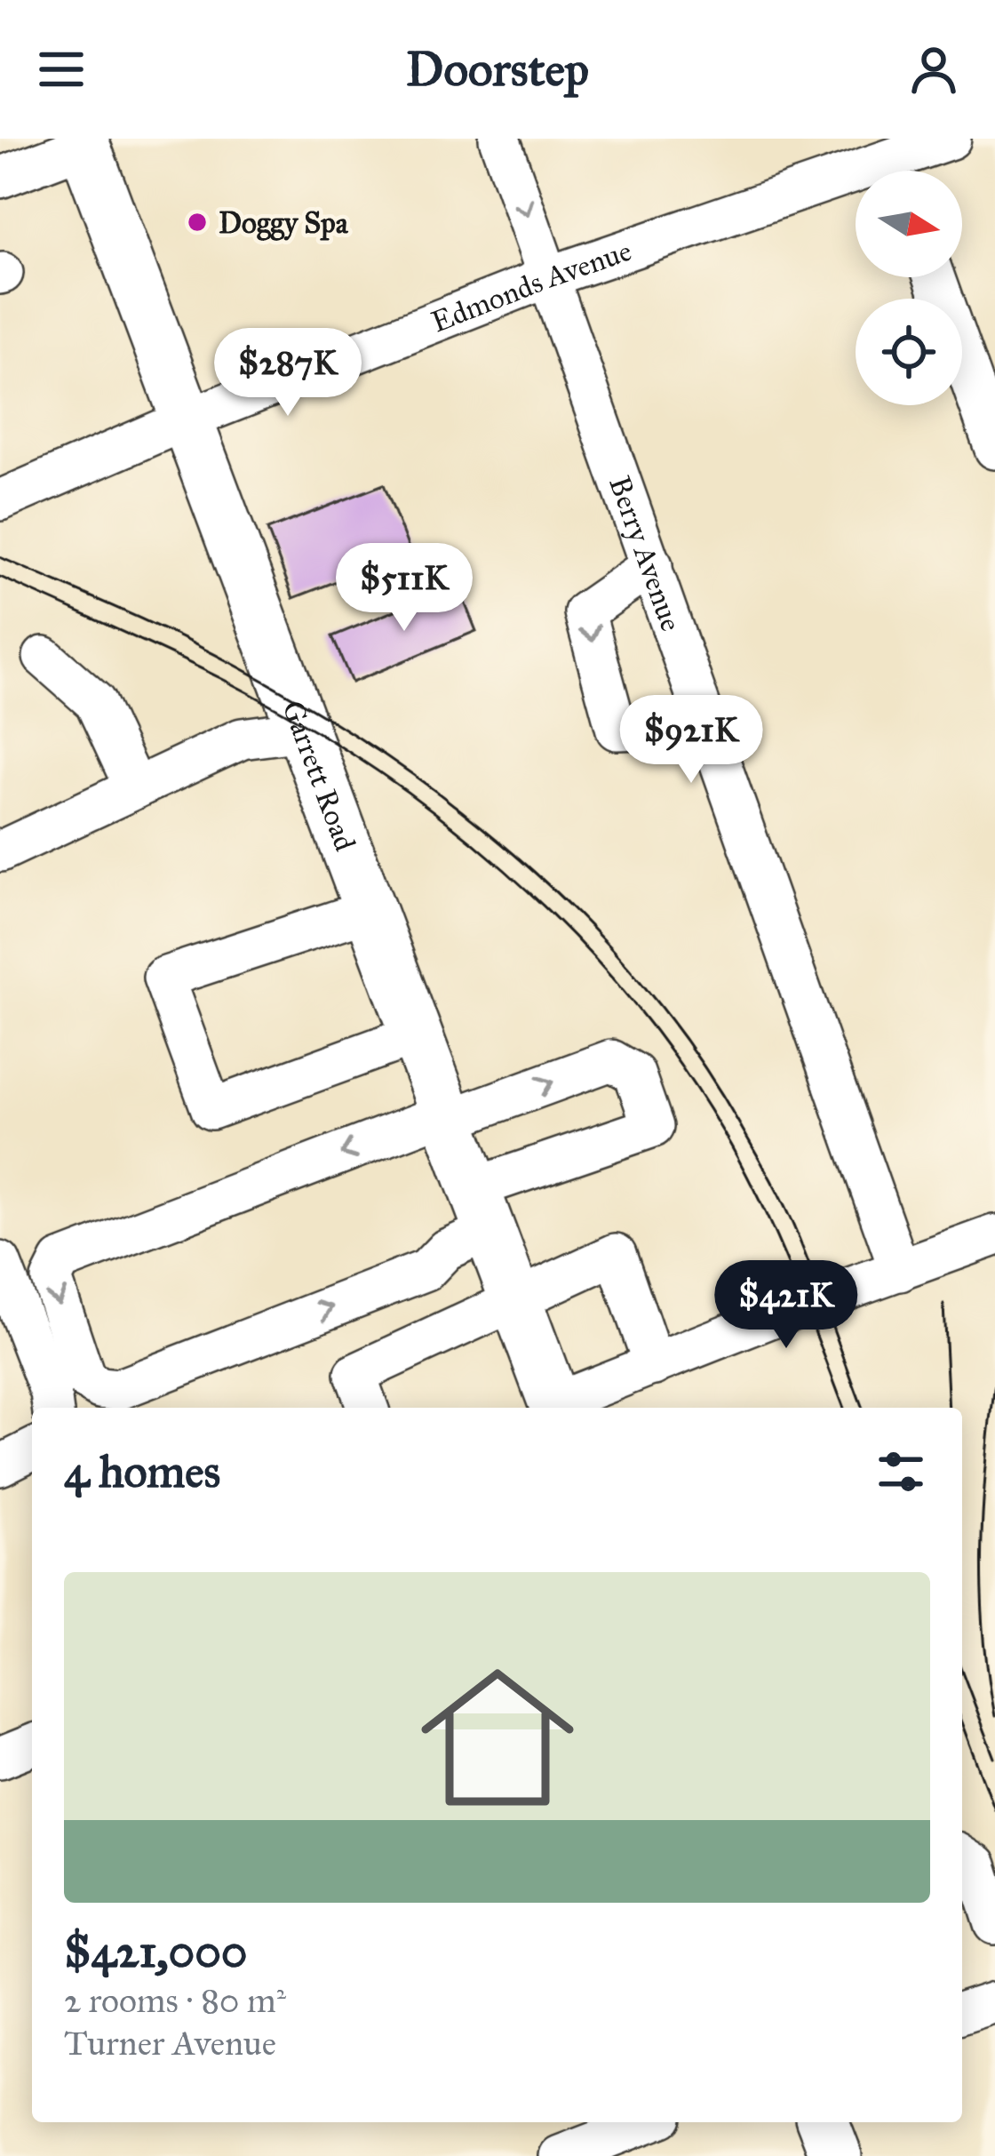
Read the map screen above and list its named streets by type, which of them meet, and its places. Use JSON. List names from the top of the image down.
{
  "streets": {
    "main road": ["Garrett Road"],
    "street": ["Edmonds Avenue", "Berry Avenue"]
  },
  "crossings": [
    ["Edmonds Avenue", "Berry Avenue"],
    ["Edmonds Avenue", "Garrett Road"]
  ],
  "places": ["Doggy Spa"],
  "north": "right",
  "page": {
    "header": "Doorstep",
    "price": [
      "$287K",
      "$511K",
      "$921K",
      "$421K"
    ],
    "heading": "4 homes",
    "list": [
      {
        "name": "$421,000",
        "note": "2 rooms · 80 m² · Turner Avenue"
      }
    ]
  }
}
